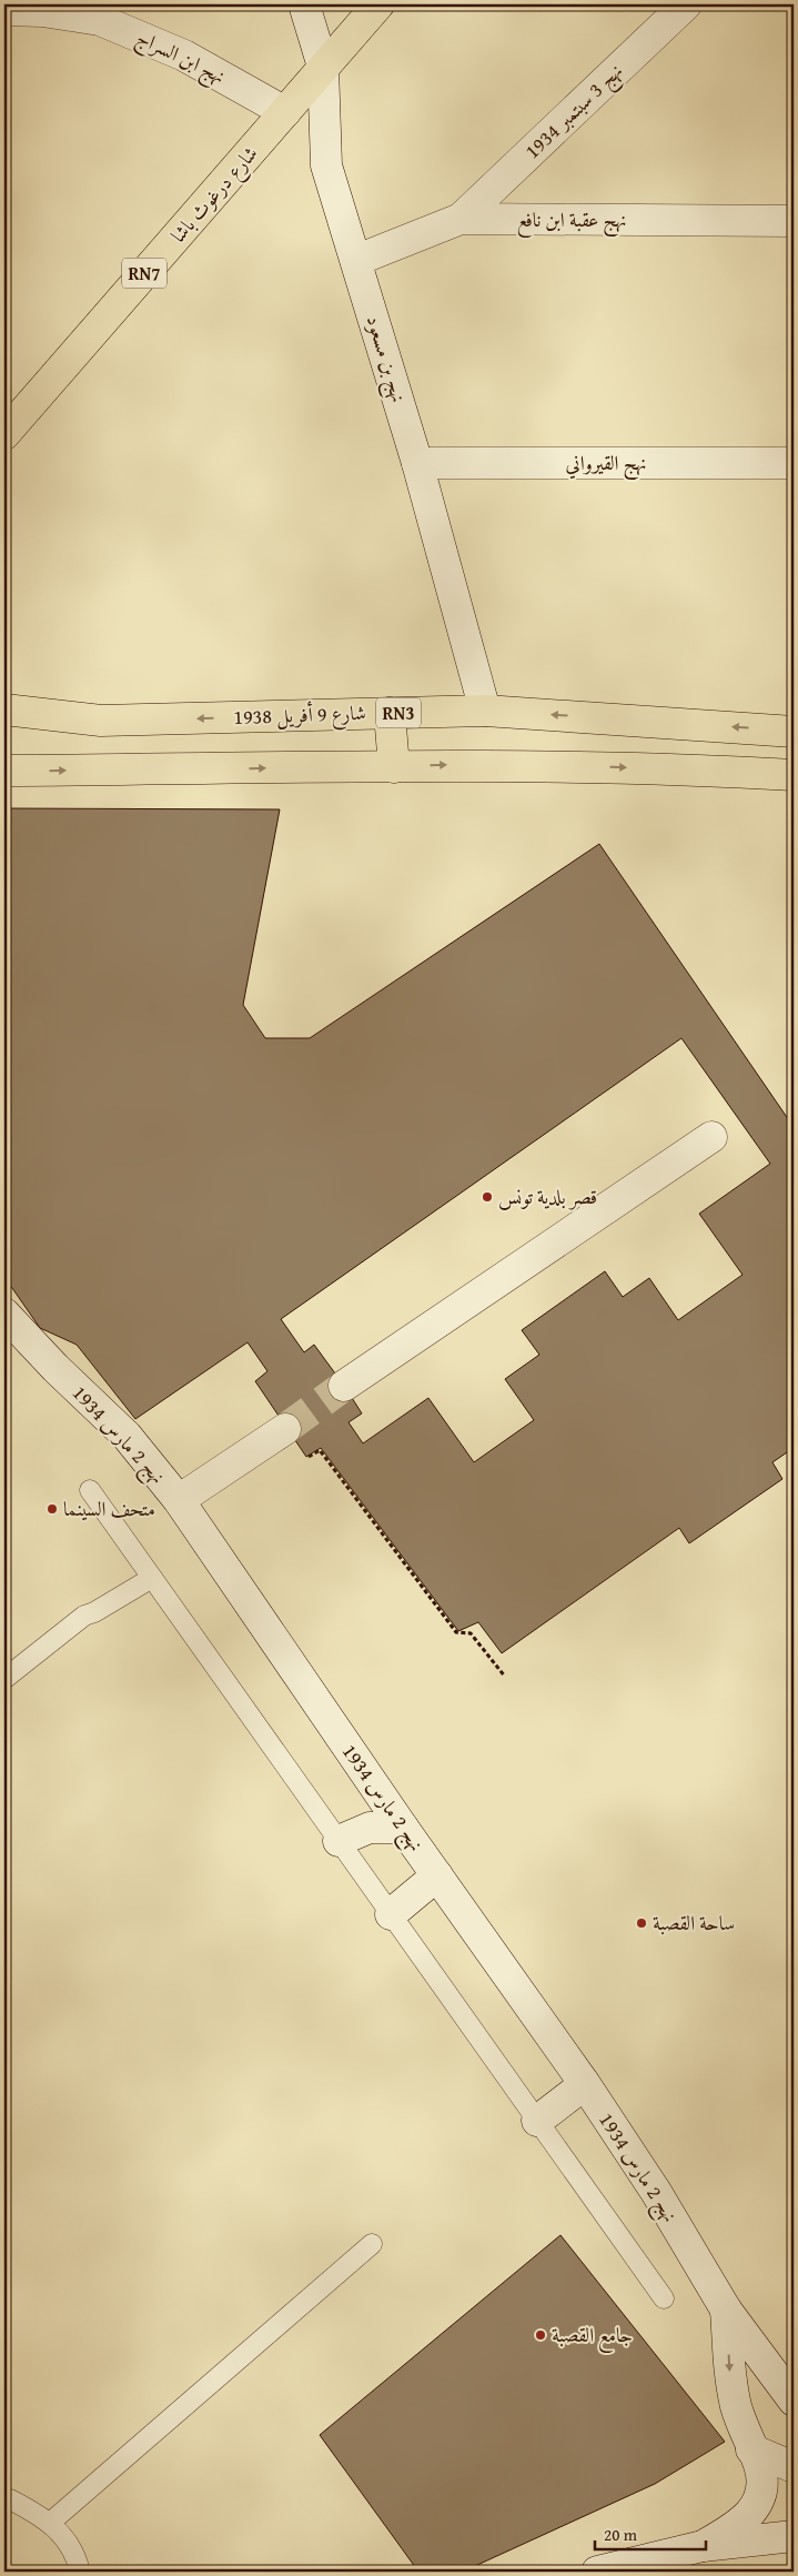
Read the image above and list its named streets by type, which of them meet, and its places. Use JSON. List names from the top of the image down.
{
  "streets": {
    "main road": [
      "شارع درغوث باشا",
      "RN7",
      "RN3",
      "شارع 9 أفريل 1938"
    ],
    "street": [
      "نهج ابن السراج",
      "نهج 3 سبتمبر 1934",
      "نهج عقبة ابن نافع",
      "نهج بن مسعود",
      "نهج القيرواني",
      "نهج 2 مارس 1934"
    ]
  },
  "crossings": [
    ["نهج ابن السراج", "شارع درغوث باشا"],
    ["نهج 3 سبتمبر 1934", "نهج عقبة ابن نافع"],
    ["شارع درغوث باشا", "نهج بن مسعود"],
    ["نهج عقبة ابن نافع", "نهج بن مسعود"],
    ["نهج بن مسعود", "نهج القيرواني"],
    ["نهج بن مسعود", "شارع 9 أفريل 1938"]
  ],
  "places": [
    "قصر بلدية تونس",
    "متحف السينما",
    "ساحة القصبة",
    "جامع القصبة"
  ],
  "scale_bar": "20 m"
}
